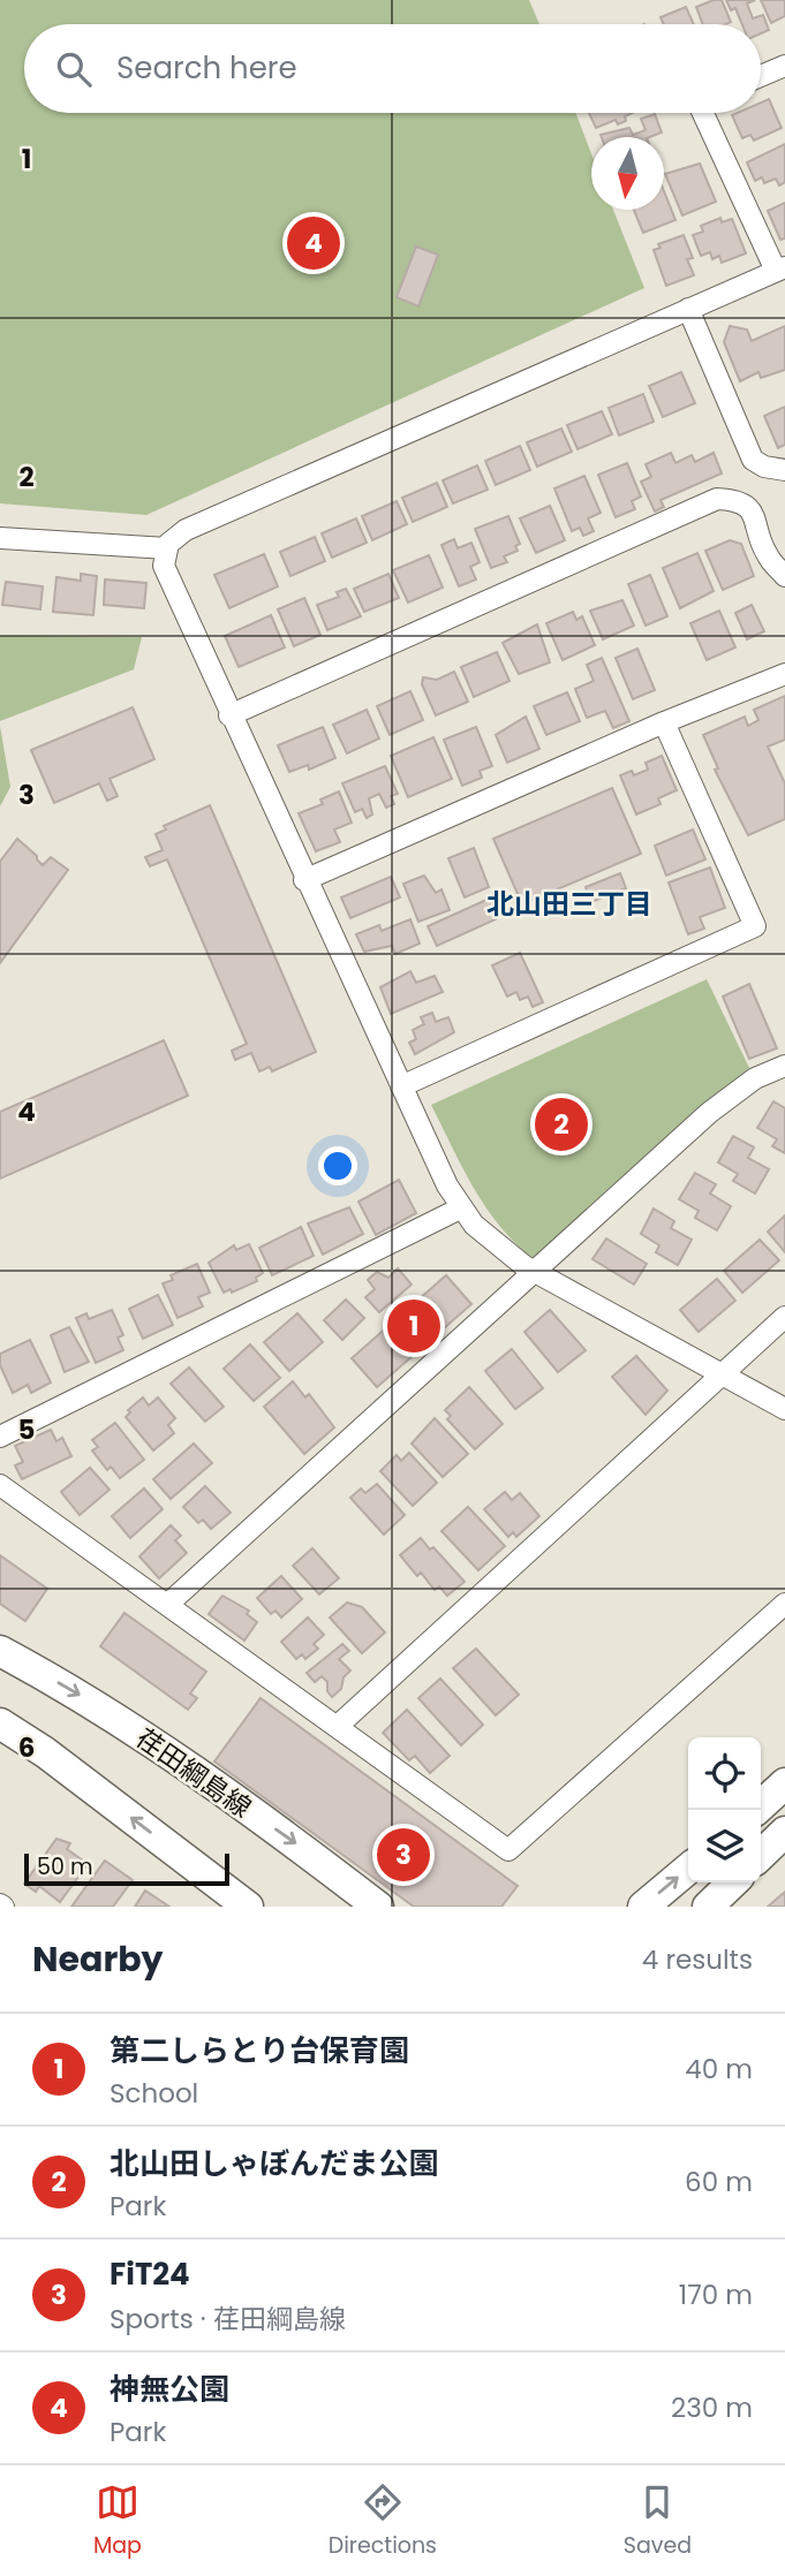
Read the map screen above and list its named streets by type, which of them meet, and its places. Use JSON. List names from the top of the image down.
{
  "streets": {
    "main road": ["荏田綱島線"]
  },
  "districts": ["北山田三丁目"],
  "scale_bar": "50 m",
  "north": "bottom",
  "page": {
    "search": "Search here",
    "pins": [
      "4",
      "2",
      "1",
      "3"
    ],
    "scale": "50 m",
    "heading": ["Nearby", "4 results"],
    "list": [
      {
        "mark": "1",
        "name": "第二しらとり台保育園",
        "note": "School",
        "value": "40 m"
      },
      {
        "mark": "2",
        "name": "北山田しゃぼんだま公園",
        "note": "Park",
        "value": "60 m"
      },
      {
        "mark": "3",
        "name": "FiT24",
        "note": "Sports · 荏田綱島線",
        "value": "170 m"
      },
      {
        "mark": "4",
        "name": "神無公園",
        "note": "Park",
        "value": "230 m"
      }
    ],
    "nav": ["Map", "Directions", "Saved"]
  },
  "grid": {
    "rows": [
      "1",
      "2",
      "3",
      "4",
      "5",
      "6"
    ]
  }
}
